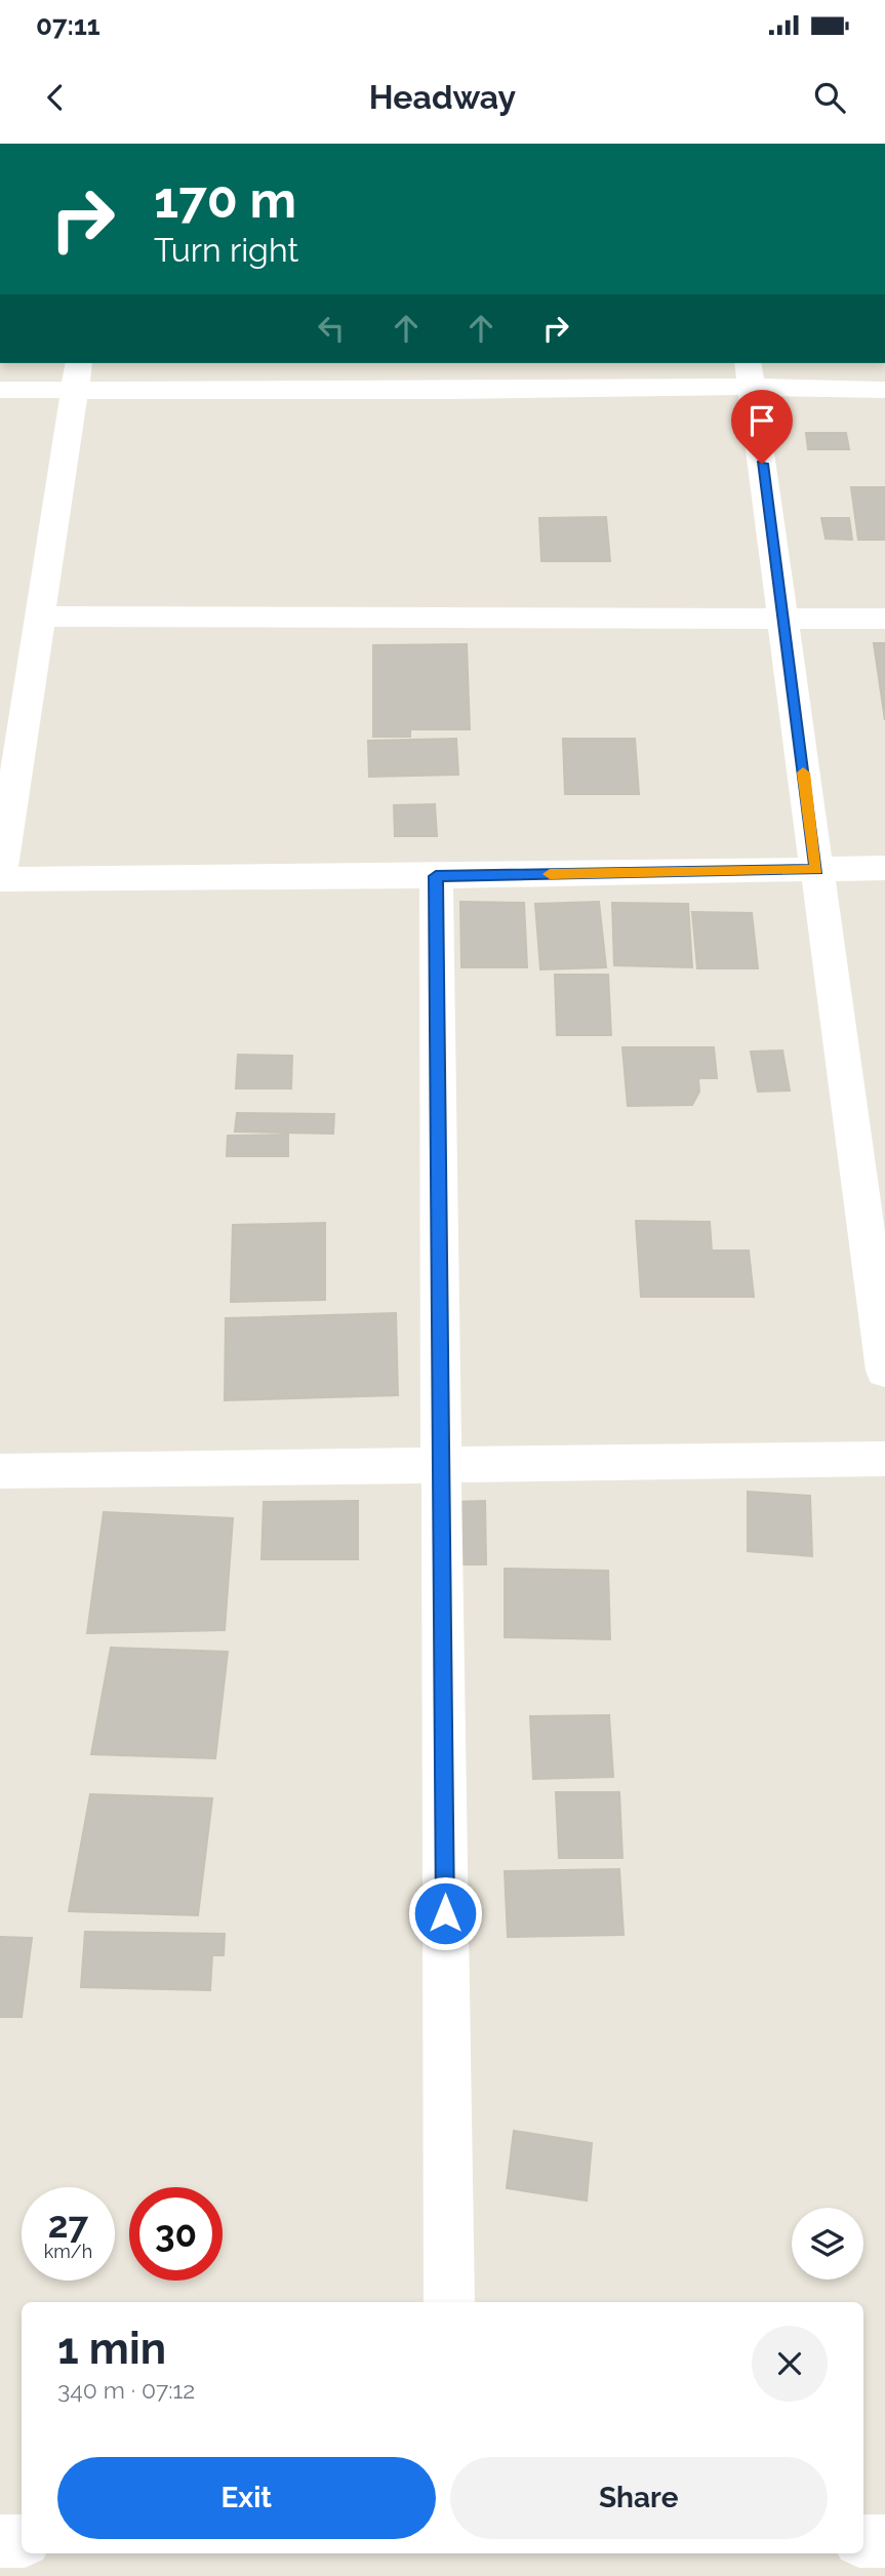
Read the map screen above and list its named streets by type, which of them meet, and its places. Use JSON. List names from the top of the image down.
{
  "page": {
    "status": "07:11",
    "header": "Headway",
    "turn": ["170 m", "Turn right"],
    "speed": "27 km/h",
    "limit": "30",
    "heading": ["1 min", "340 m · 07:12"],
    "buttons": ["Exit", "Share"]
  }
}
